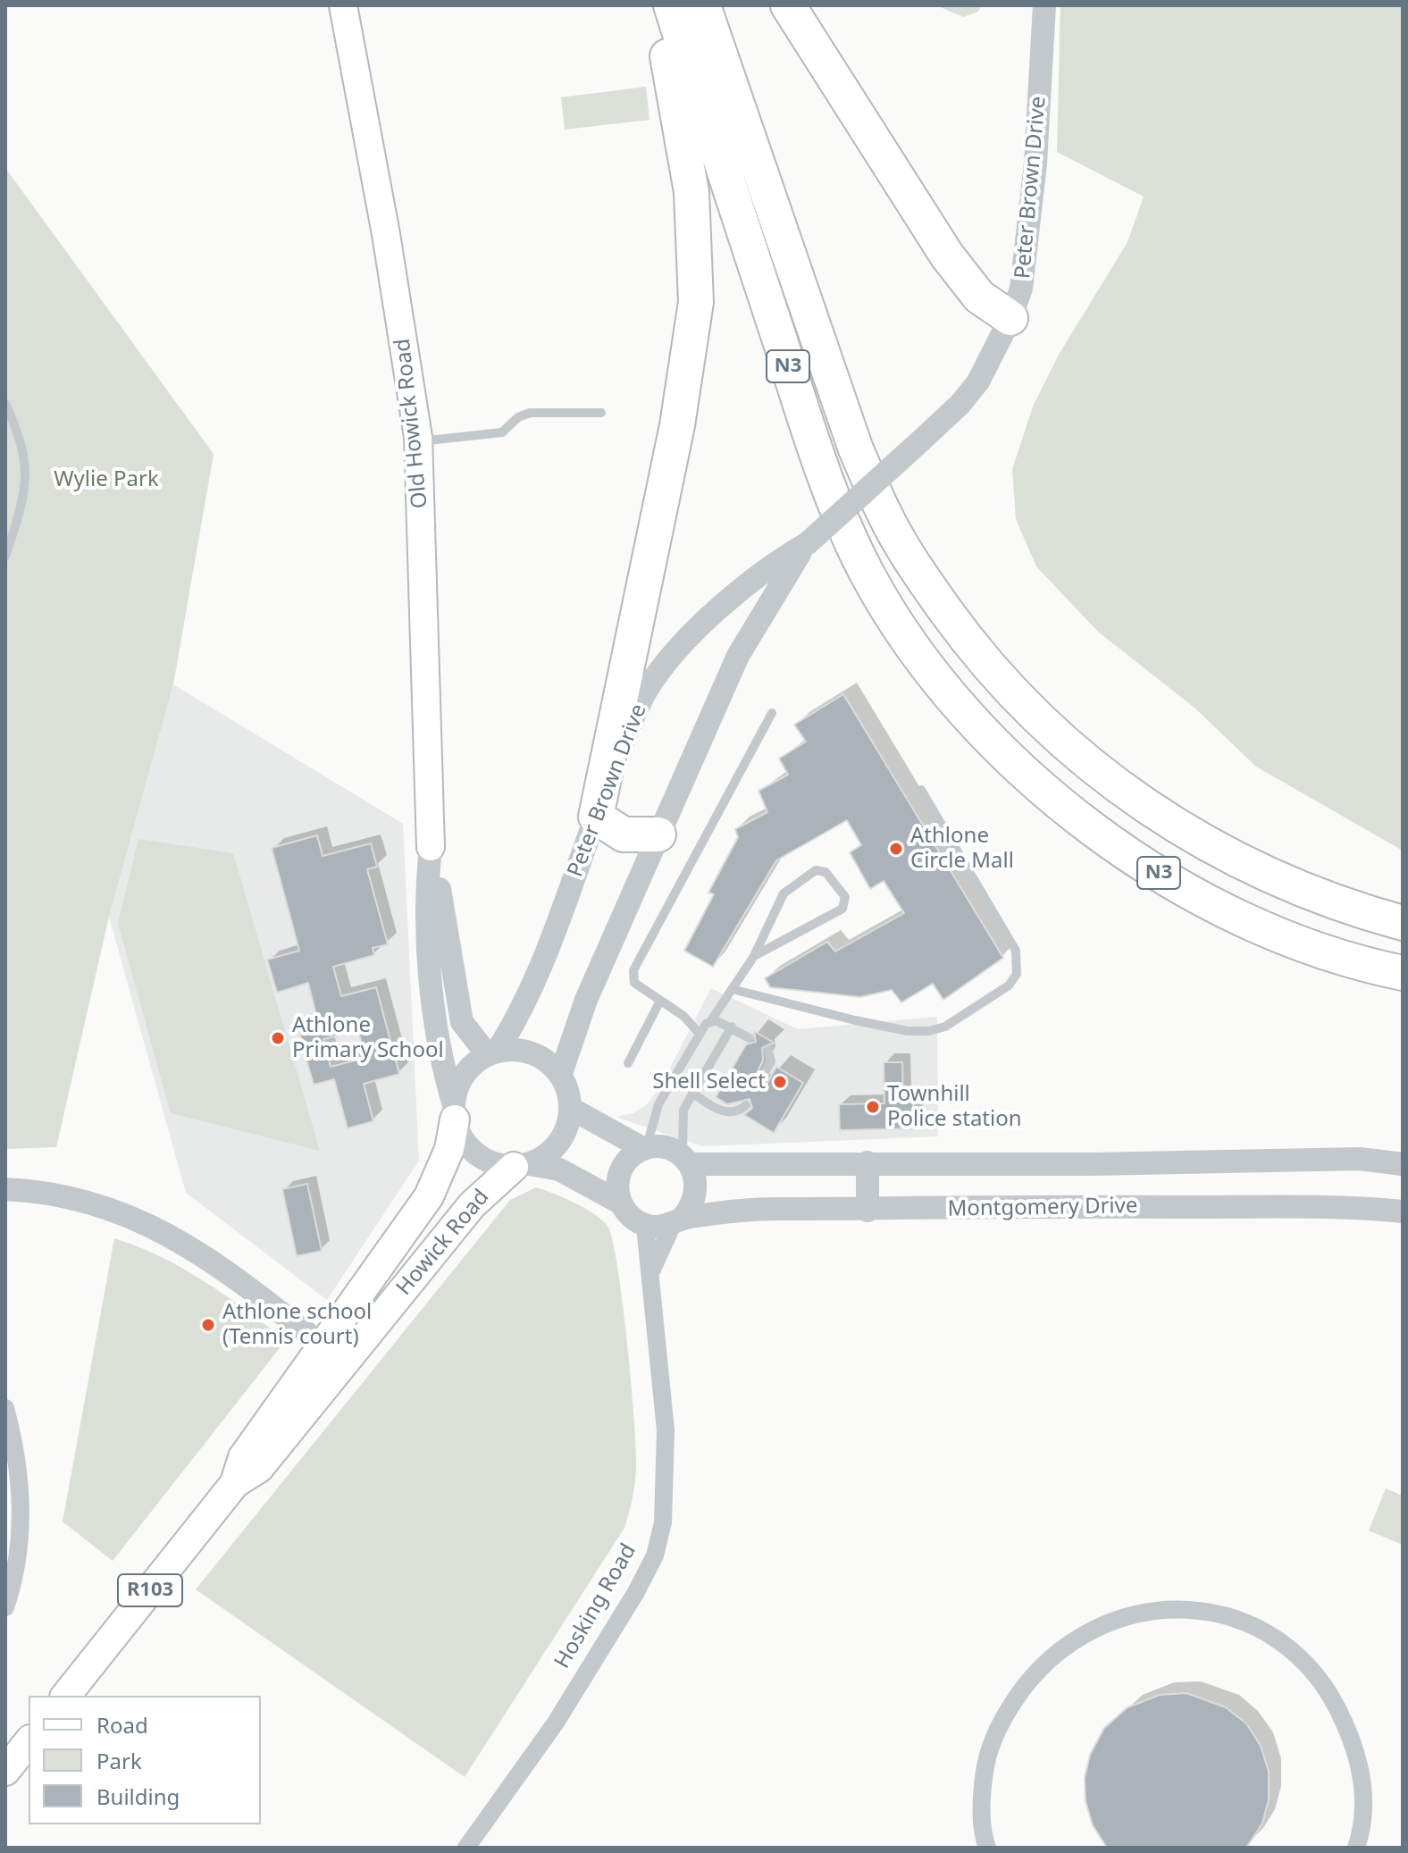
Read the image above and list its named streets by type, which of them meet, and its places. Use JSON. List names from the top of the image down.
{
  "streets": {
    "highway": ["N3"],
    "main road": ["Old Howick Road", "Howick Road", "R103"],
    "street": ["Peter Brown Drive", "Montgomery Drive", "Hosking Road"]
  },
  "crossings": [
    ["Peter Brown Drive", "Old Howick Road"],
    ["Peter Brown Drive", "Howick Road"],
    ["Peter Brown Drive", "R103"],
    ["Old Howick Road", "Howick Road"],
    ["Old Howick Road", "R103"],
    ["Montgomery Drive", "Hosking Road"],
    ["Howick Road", "R103"]
  ],
  "parks": ["Wylie Park"],
  "places": [
    "Athlone Circle Mall",
    "Athlone Primary School",
    "Shell Select",
    "Townhill Police station",
    "Athlone school (Tennis court)"
  ],
  "legend": ["Road", "Park", "Building"]
}
